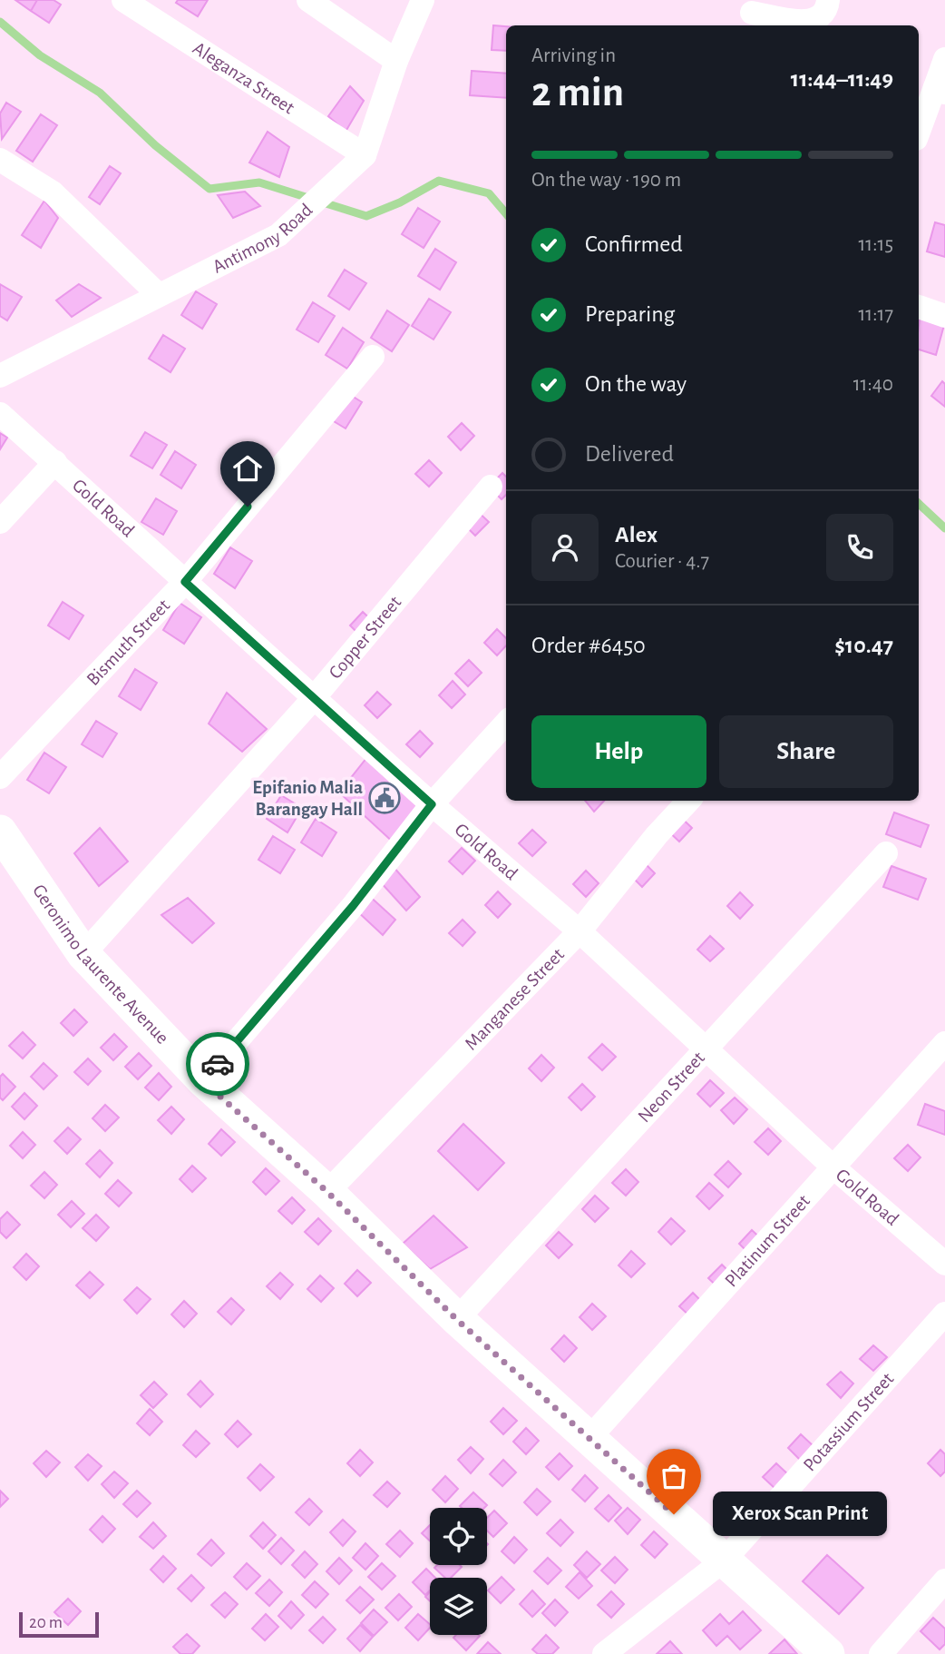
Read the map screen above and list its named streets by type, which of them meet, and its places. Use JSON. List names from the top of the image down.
{
  "streets": {
    "street": [
      "Aleganza Street",
      "Antimony Road",
      "Gold Road",
      "Copper Street",
      "Bismuth Street",
      "Geronimo Laurente Avenue",
      "Manganese Street",
      "Neon Street",
      "Platinum Street",
      "Potassium Street"
    ]
  },
  "crossings": [
    ["Aleganza Street", "Antimony Road"],
    ["Gold Road", "Copper Street"],
    ["Gold Road", "Bismuth Street"],
    ["Gold Road", "Manganese Street"],
    ["Gold Road", "Neon Street"],
    ["Gold Road", "Platinum Street"],
    ["Copper Street", "Geronimo Laurente Avenue"],
    ["Geronimo Laurente Avenue", "Manganese Street"],
    ["Geronimo Laurente Avenue", "Neon Street"],
    ["Geronimo Laurente Avenue", "Platinum Street"],
    ["Geronimo Laurente Avenue", "Potassium Street"]
  ],
  "places": {
    "public building": ["Epifanio Malia Barangay Hall"],
    "other": ["Xerox Scan Print"]
  },
  "scale_bar": "20 m",
  "page": {
    "heading": ["2 min", "Arriving in", "11:44–11:49"],
    "panel": [
      "Alex",
      "Courier · 4.7",
      "Order #6450",
      "$10.47"
    ],
    "bar": "On the way · 190 m",
    "list": [
      ["Confirmed", "11:15"],
      ["Preparing", "11:17"],
      ["On the way", "11:40"],
      "Delivered"
    ],
    "buttons": ["Help", "Share"],
    "bubble": "Xerox Scan Print",
    "scale": "20 m"
  }
}
